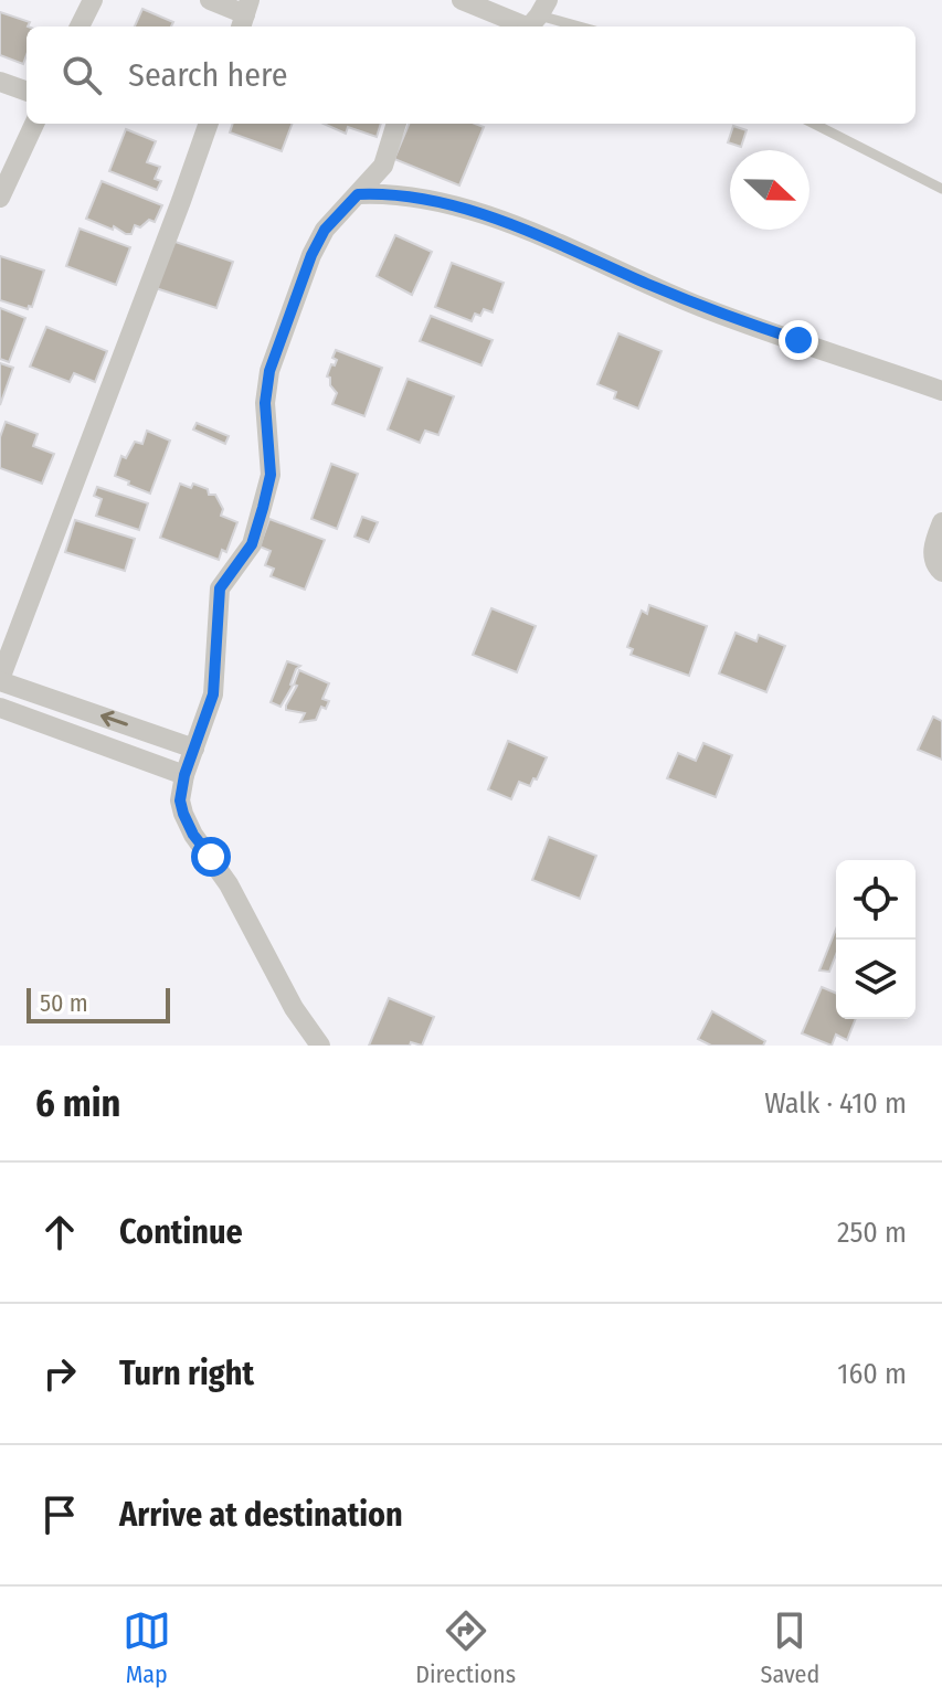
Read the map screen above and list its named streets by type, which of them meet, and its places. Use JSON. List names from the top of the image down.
{
  "scale_bar": "50 m",
  "north": "right",
  "page": {
    "search": "Search here",
    "scale": "50 m",
    "heading": ["6 min", "Walk · 410 m"],
    "list": [
      ["Continue", "250 m"],
      ["Turn right", "160 m"],
      "Arrive at destination"
    ],
    "nav": ["Map", "Directions", "Saved"]
  }
}
